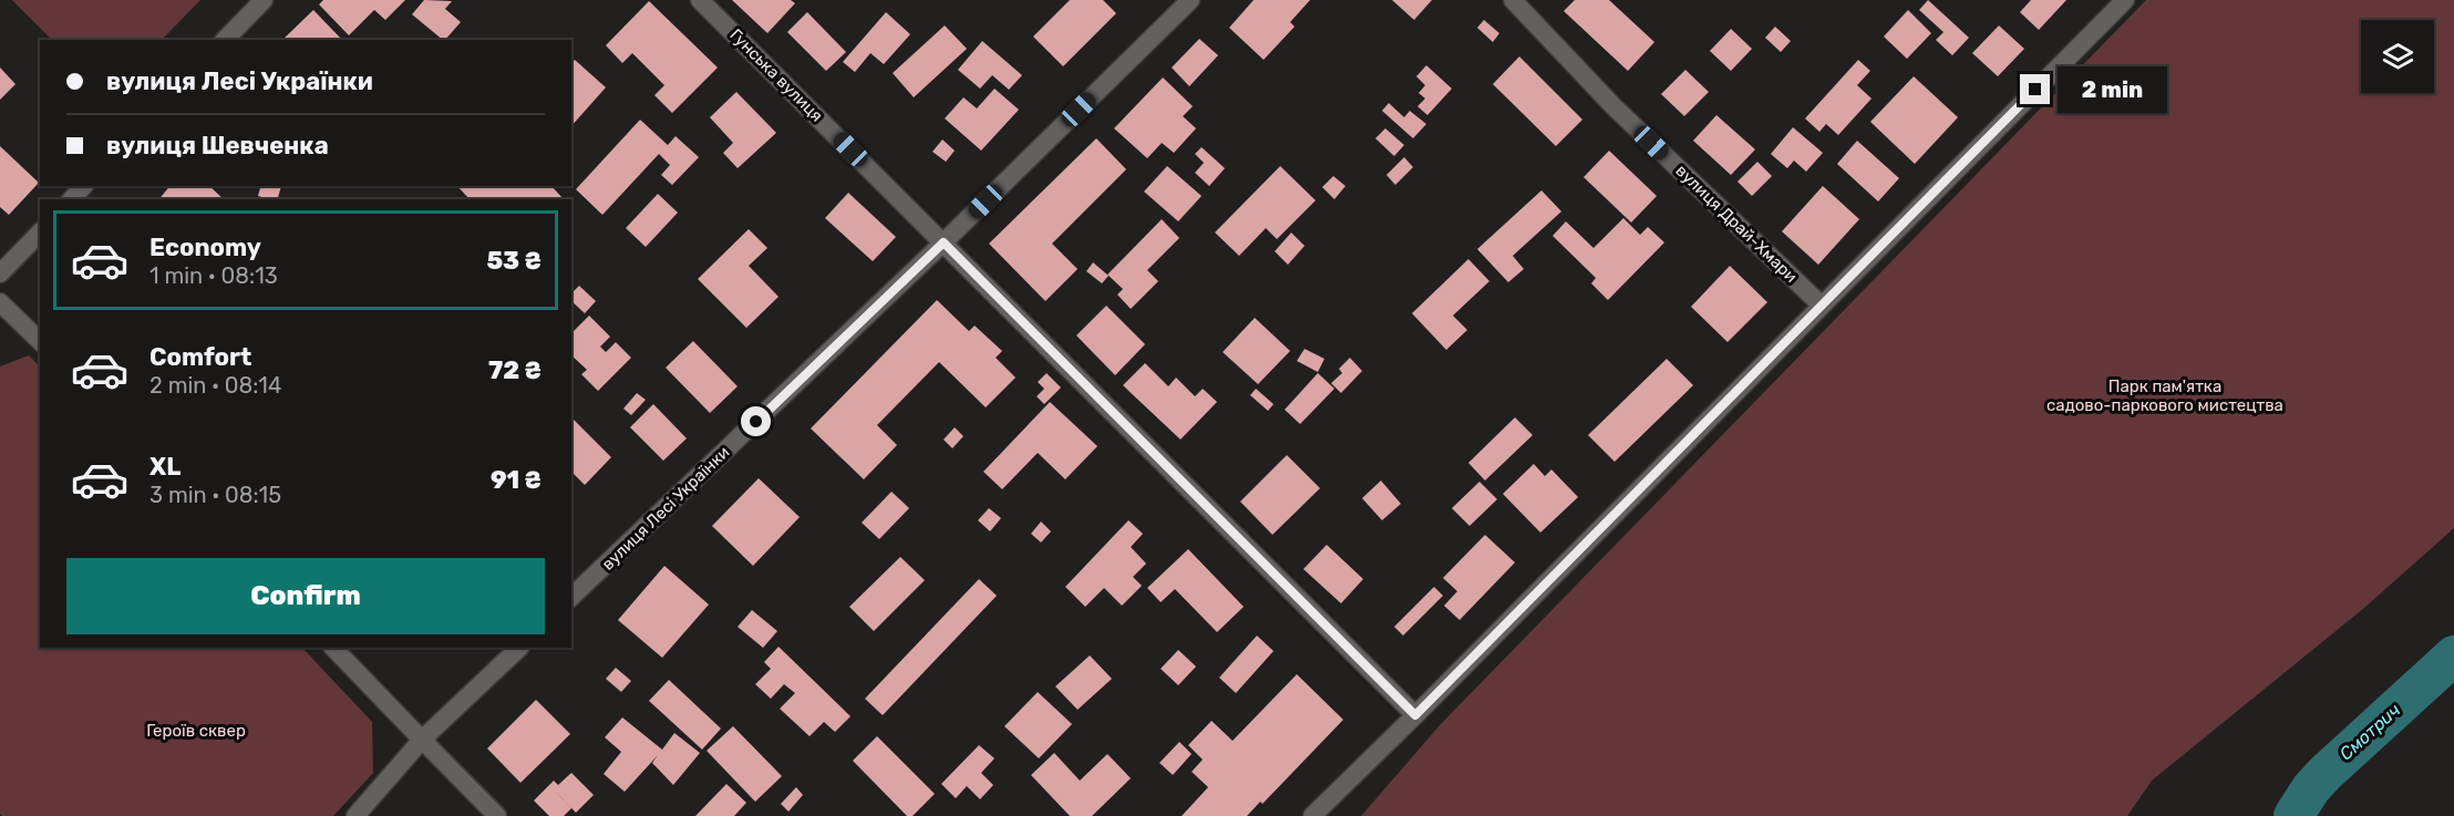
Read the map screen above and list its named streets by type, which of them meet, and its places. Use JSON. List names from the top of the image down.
{
  "streets": {
    "street": ["Гунська вулиця", "вулиця Драй-Хмари", "вулиця Лесі Українки"]
  },
  "crossings": [
    ["Гунська вулиця", "вулиця Лесі Українки"]
  ],
  "water": ["Смотрич"],
  "parks": ["Парк пам'ятка садово-паркового мистецтва", "Героїв сквер"],
  "page": {
    "banner": ["вулиця Лесі Українки", "вулиця Шевченка"],
    "bubble": "2 min",
    "list": [
      {
        "name": "Economy",
        "note": "1 min · 08:13",
        "value": "53 ₴"
      },
      {
        "name": "Comfort",
        "note": "2 min · 08:14",
        "value": "72 ₴"
      },
      {
        "name": "XL",
        "note": "3 min · 08:15",
        "value": "91 ₴"
      }
    ],
    "buttons": "Confirm"
  }
}
